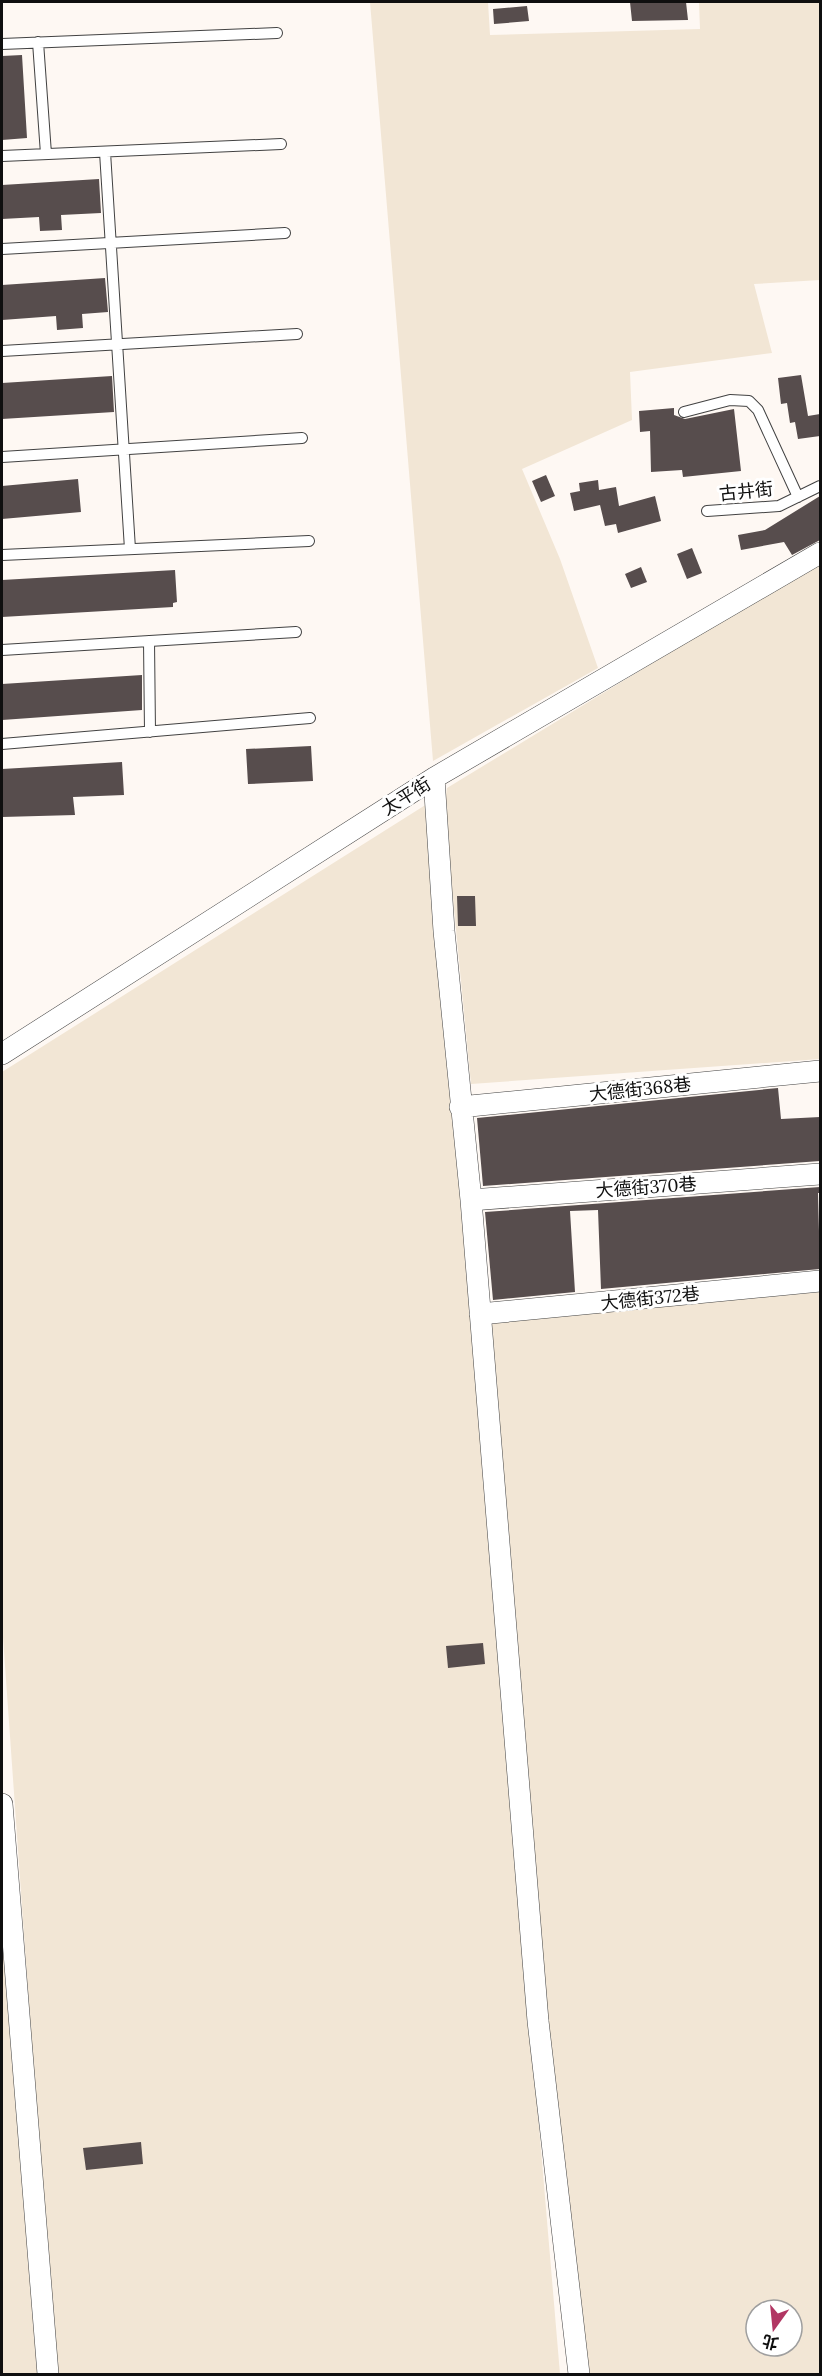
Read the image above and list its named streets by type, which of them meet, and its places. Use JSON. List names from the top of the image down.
{
  "streets": {
    "street": [
      "太平街",
      "大德街368巷",
      "大德街370巷",
      "大德街372巷"
    ],
    "lane": ["古井街"]
  },
  "north": "bottom"
}
